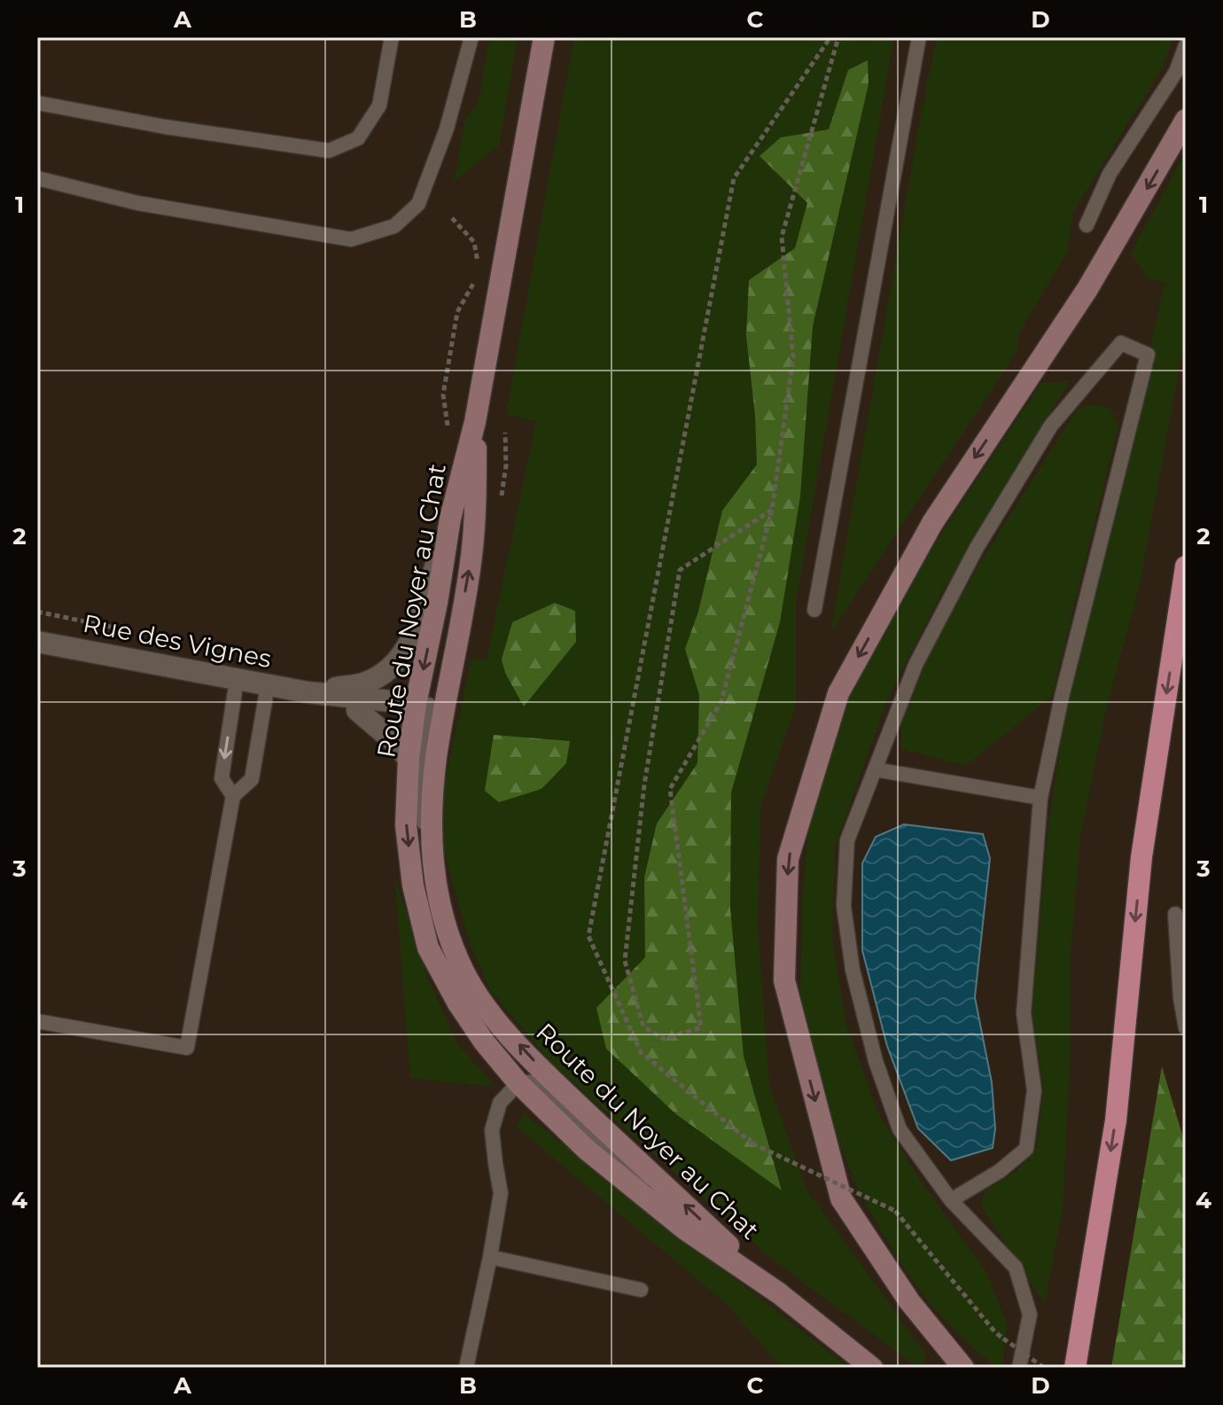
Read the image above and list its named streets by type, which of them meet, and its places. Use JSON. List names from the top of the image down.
{
  "streets": {
    "street": ["Route du Noyer au Chat", "Rue des Vignes"]
  },
  "crossings": [
    ["Route du Noyer au Chat", "Rue des Vignes"]
  ],
  "grid": {
    "columns": [
      "A",
      "B",
      "C",
      "D"
    ],
    "rows": [
      "1",
      "2",
      "3",
      "4"
    ]
  }
}
